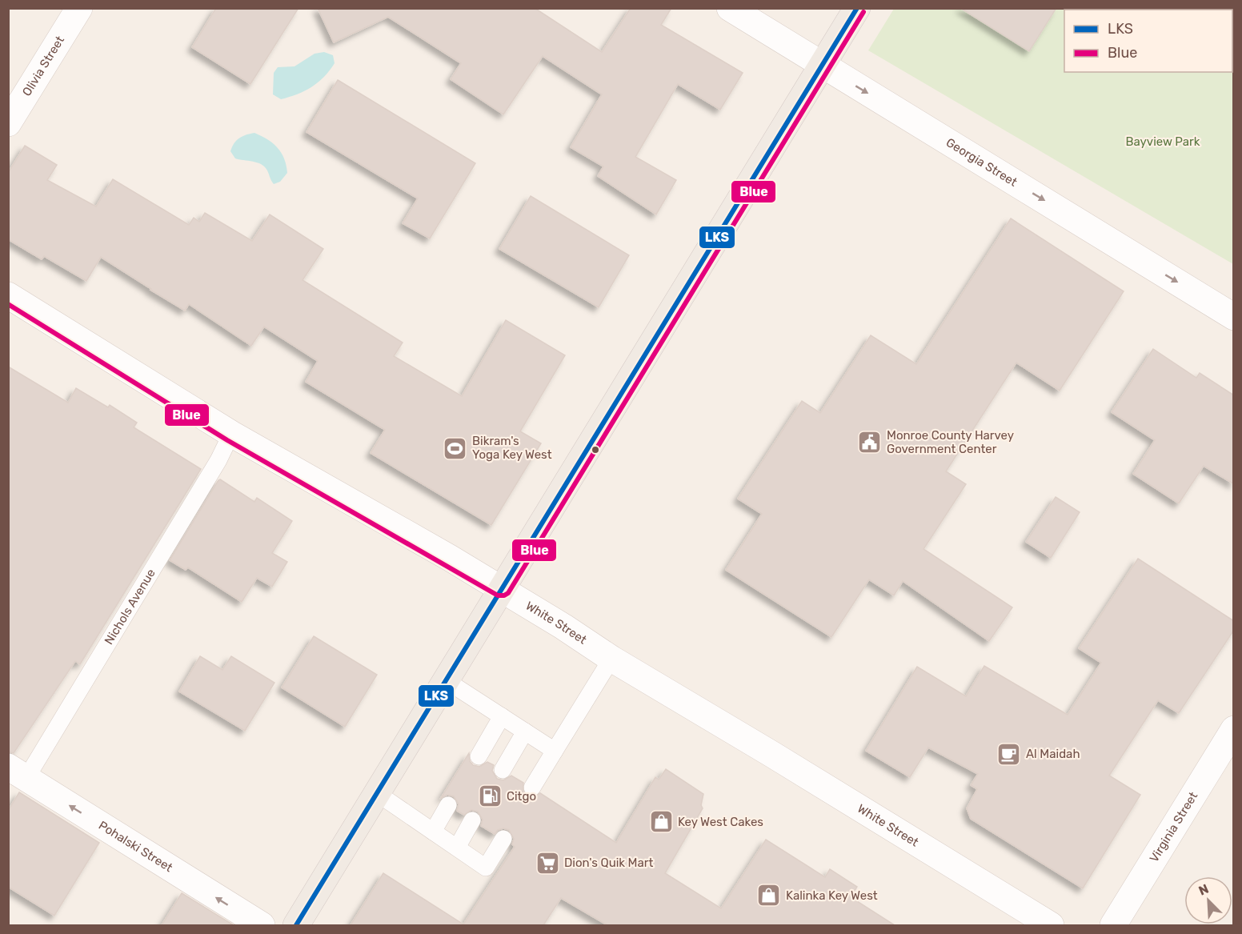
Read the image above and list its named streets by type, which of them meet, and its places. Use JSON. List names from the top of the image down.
{
  "streets": {
    "street": [
      "Olivia Street",
      "Georgia Street",
      "White Street",
      "Virginia Street",
      "Pohalski Street"
    ],
    "lane": ["Nichols Avenue"]
  },
  "crossings": [
    ["Nichols Avenue", "White Street"],
    ["Nichols Avenue", "Pohalski Street"]
  ],
  "one_way": ["Georgia Street", "Pohalski Street"],
  "parks": ["Bayview Park"],
  "places": {
    "public building": ["Monroe County Harvey Government Center"],
    "sports": ["Bikram's Yoga Key West"],
    "cafe": ["Al Maidah"],
    "fuel station": ["Citgo"],
    "shop": ["Key West Cakes", "Kalinka Key West"],
    "supermarket": ["Dion's Quik Mart"]
  },
  "lines": ["transit line LKS", "transit line Blue"],
  "legend": ["LKS", "Blue"],
  "north": "top left"
}
